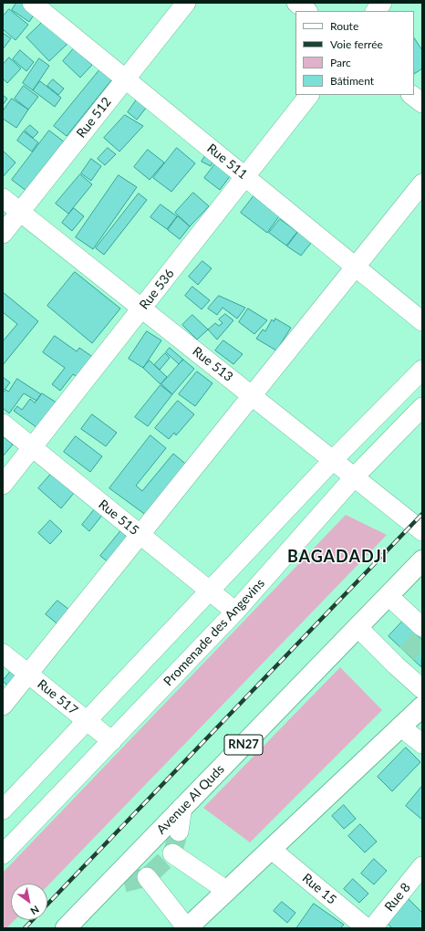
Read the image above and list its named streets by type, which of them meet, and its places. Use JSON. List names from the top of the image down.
{
  "streets": {
    "main road": ["RN27", "Avenue Al Quds"],
    "street": [
      "Rue 512",
      "Rue 511",
      "Rue 536",
      "Rue 513",
      "Rue 515",
      "Promenade des Angevins",
      "Rue 517",
      "Rue 15",
      "Rue 8"
    ]
  },
  "crossings": [
    ["Rue 512", "Rue 511"],
    ["Rue 512", "Rue 513"],
    ["Rue 511", "Rue 536"],
    ["Rue 536", "Rue 513"],
    ["Rue 536", "Rue 515"],
    ["Rue 513", "Promenade des Angevins"],
    ["Rue 515", "Promenade des Angevins"],
    ["Promenade des Angevins", "Rue 517"]
  ],
  "districts": ["BAGADADJI"],
  "legend": [
    "Route",
    "Voie ferrée",
    "Parc",
    "Bâtiment"
  ],
  "north": "bottom right"
}
